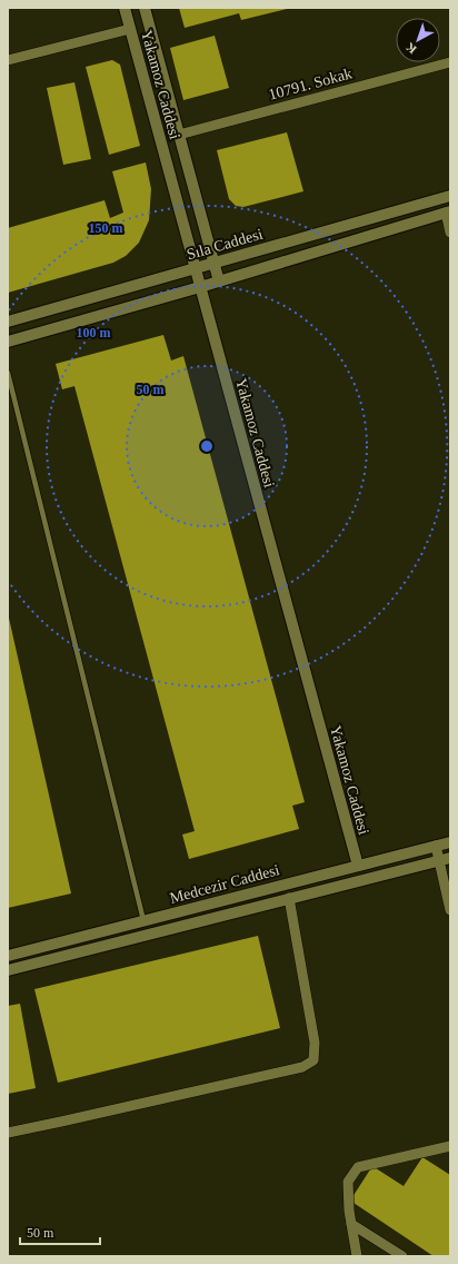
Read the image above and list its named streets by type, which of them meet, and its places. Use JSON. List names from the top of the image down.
{
  "streets": {
    "street": [
      "10791. Sokak",
      "Yakamoz Caddesi",
      "Sıla Caddesi",
      "Medcezir Caddesi"
    ]
  },
  "crossings": [
    ["10791. Sokak", "Yakamoz Caddesi"],
    ["Yakamoz Caddesi", "Sıla Caddesi"],
    ["Yakamoz Caddesi", "Medcezir Caddesi"]
  ],
  "scale_bar": "50 m",
  "north": "bottom left",
  "rings": ["150 m", "100 m", "50 m"]
}
